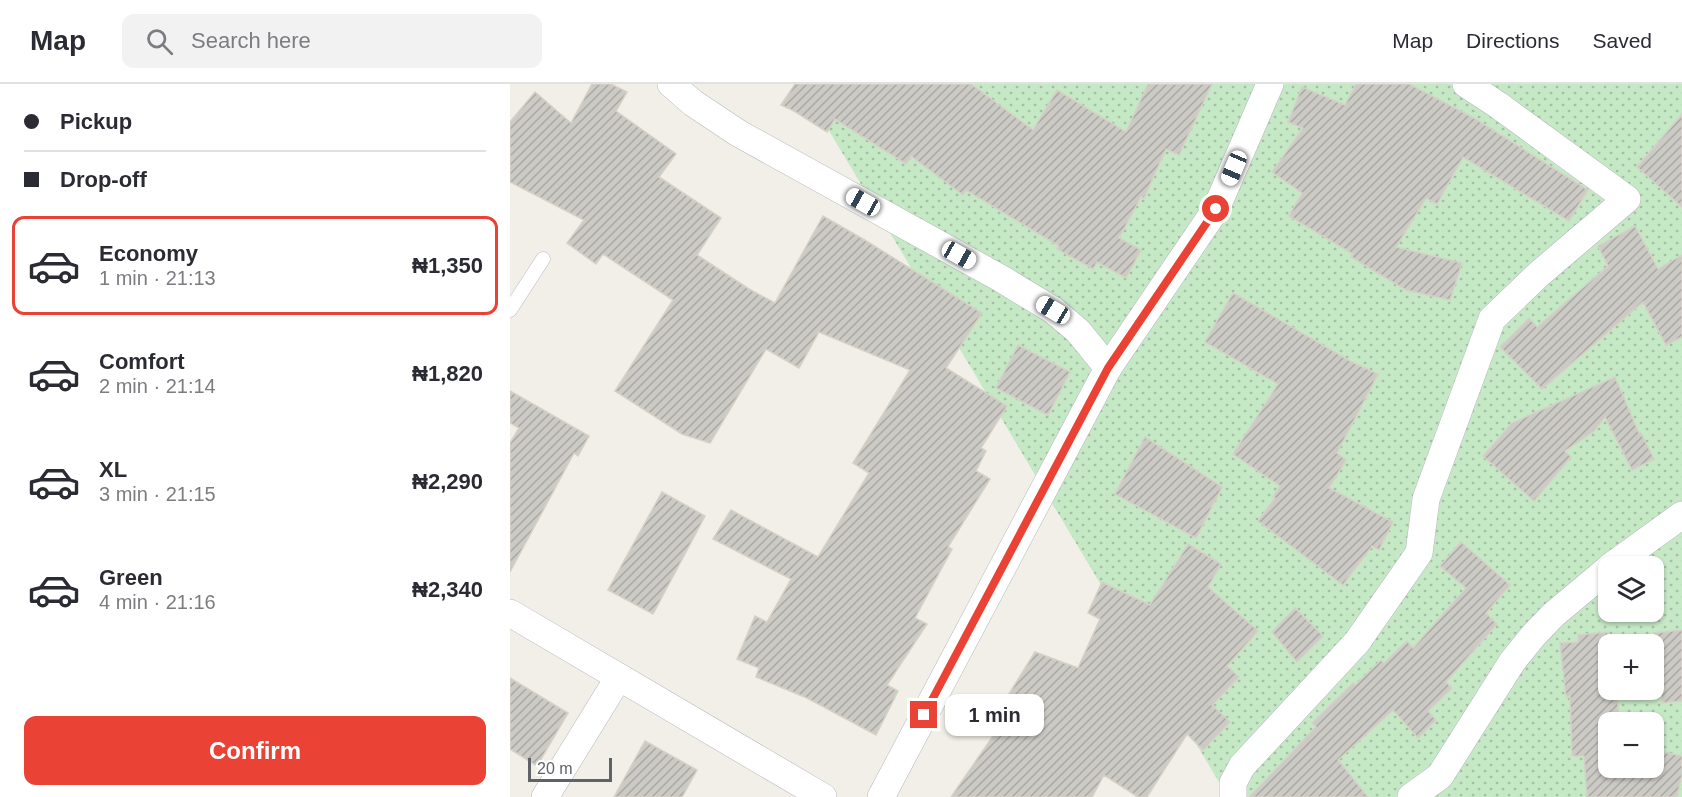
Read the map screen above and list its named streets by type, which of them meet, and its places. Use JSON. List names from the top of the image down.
{
  "scale_bar": "20 m",
  "page": {
    "header": "Map",
    "search": "Search here",
    "nav": ["Map", "Directions", "Saved"],
    "banner": ["Pickup", "Drop-off"],
    "list": [
      {
        "name": "Economy",
        "note": "1 min · 21:13",
        "value": "₦1,350"
      },
      {
        "name": "Comfort",
        "note": "2 min · 21:14",
        "value": "₦1,820"
      },
      {
        "name": "XL",
        "note": "3 min · 21:15",
        "value": "₦2,290"
      },
      {
        "name": "Green",
        "note": "4 min · 21:16",
        "value": "₦2,340"
      }
    ],
    "map_buttons": ["+", "−"],
    "bubble": "1 min",
    "buttons": "Confirm",
    "scale": "20 m"
  }
}
